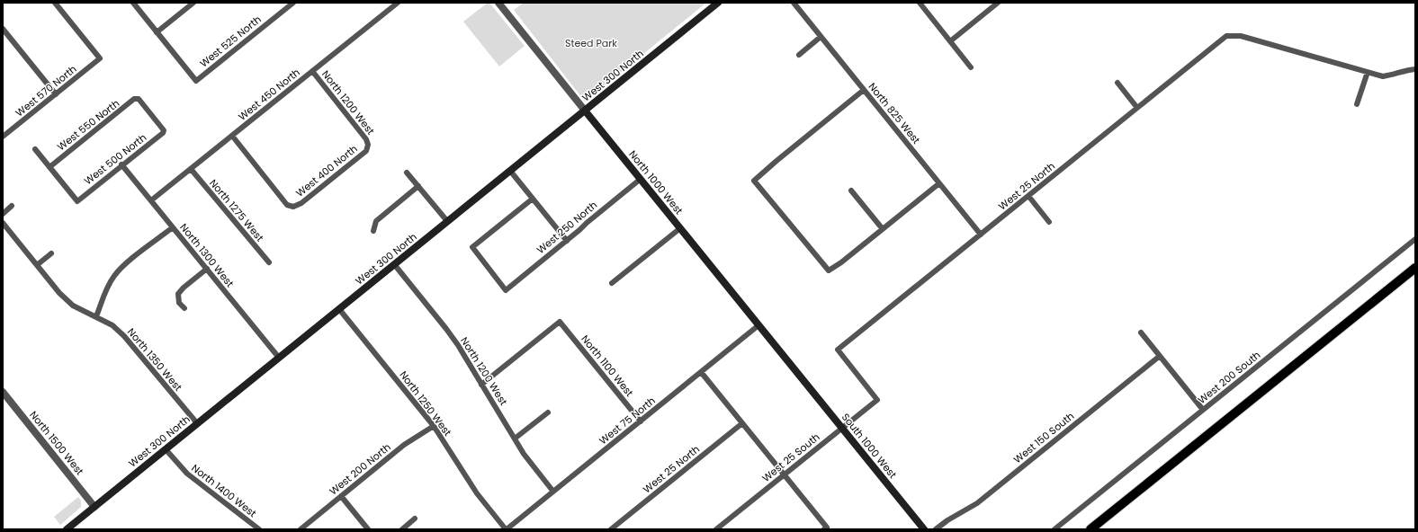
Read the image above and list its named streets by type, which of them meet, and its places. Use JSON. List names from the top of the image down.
{
  "streets": {
    "main road": ["West 300 North", "North 1000 West", "South 1000 West"],
    "street": [
      "West 525 North",
      "West 570 North",
      "West 450 North",
      "North 1200 West",
      "North 825 West",
      "West 550 North",
      "West 500 North",
      "West 400 North",
      "West 25 North",
      "North 1275 West",
      "West 250 North",
      "North 1300 West",
      "North 1350 West",
      "North 1100 West",
      "West 200 South",
      "North 1250 West",
      "West 75 North",
      "West 150 South",
      "North 1500 West",
      "West 25 South",
      "West 200 North",
      "North 1400 West"
    ]
  },
  "crossings": [
    ["West 300 North", "North 1200 West"],
    ["West 300 North", "North 1000 West"],
    ["West 300 North", "North 1300 West"],
    ["West 300 North", "North 1350 West"],
    ["West 300 North", "North 1250 West"],
    ["West 300 North", "North 1500 West"],
    ["West 300 North", "North 1400 West"],
    ["West 450 North", "North 1200 West"],
    ["West 450 North", "West 400 North"],
    ["West 450 North", "North 1275 West"],
    ["West 450 North", "North 1300 West"],
    ["North 1200 West", "West 400 North"],
    ["North 1200 West", "North 1100 West"],
    ["North 1200 West", "West 75 North"],
    ["North 825 West", "West 25 North"],
    ["West 550 North", "West 500 North"],
    ["West 500 North", "North 1300 West"],
    ["North 1000 West", "West 250 North"],
    ["North 1000 West", "West 75 North"],
    ["North 1000 West", "South 1000 West"],
    ["West 25 North", "West 25 South"],
    ["North 1100 West", "West 75 North"],
    ["North 1250 West", "West 75 North"],
    ["North 1250 West", "West 200 North"],
    ["South 1000 West", "West 25 South"]
  ],
  "parks": ["Steed Park"]
}
